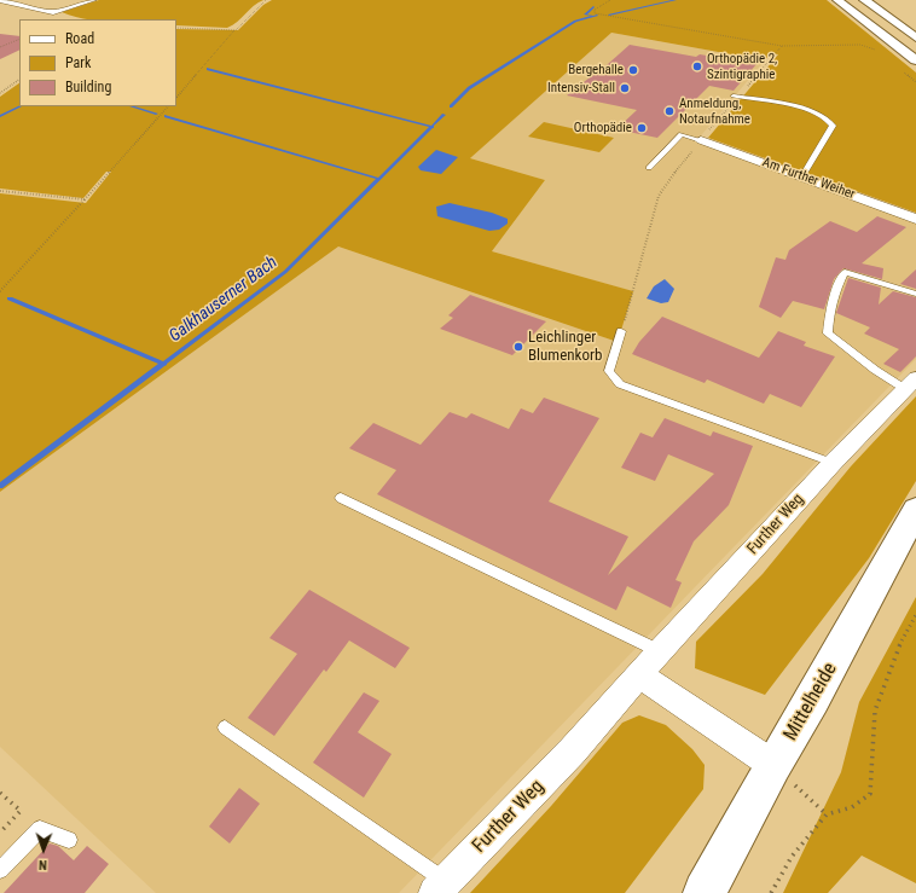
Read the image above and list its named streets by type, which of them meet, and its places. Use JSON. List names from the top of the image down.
{
  "streets": {
    "main road": ["Mittelheide"],
    "street": ["Am Further Weiher", "Further Weg"]
  },
  "water": ["Galkhauserner Bach"],
  "places": [
    "Orthopädie 2, Szintigraphie",
    "Bergehalle",
    "Intensiv-Stall",
    "Anmeldung, Notaufnahme",
    "Orthopädie",
    "Leichlinger Blumenkorb"
  ],
  "legend": ["Road", "Park", "Building"],
  "north": "bottom"
}
